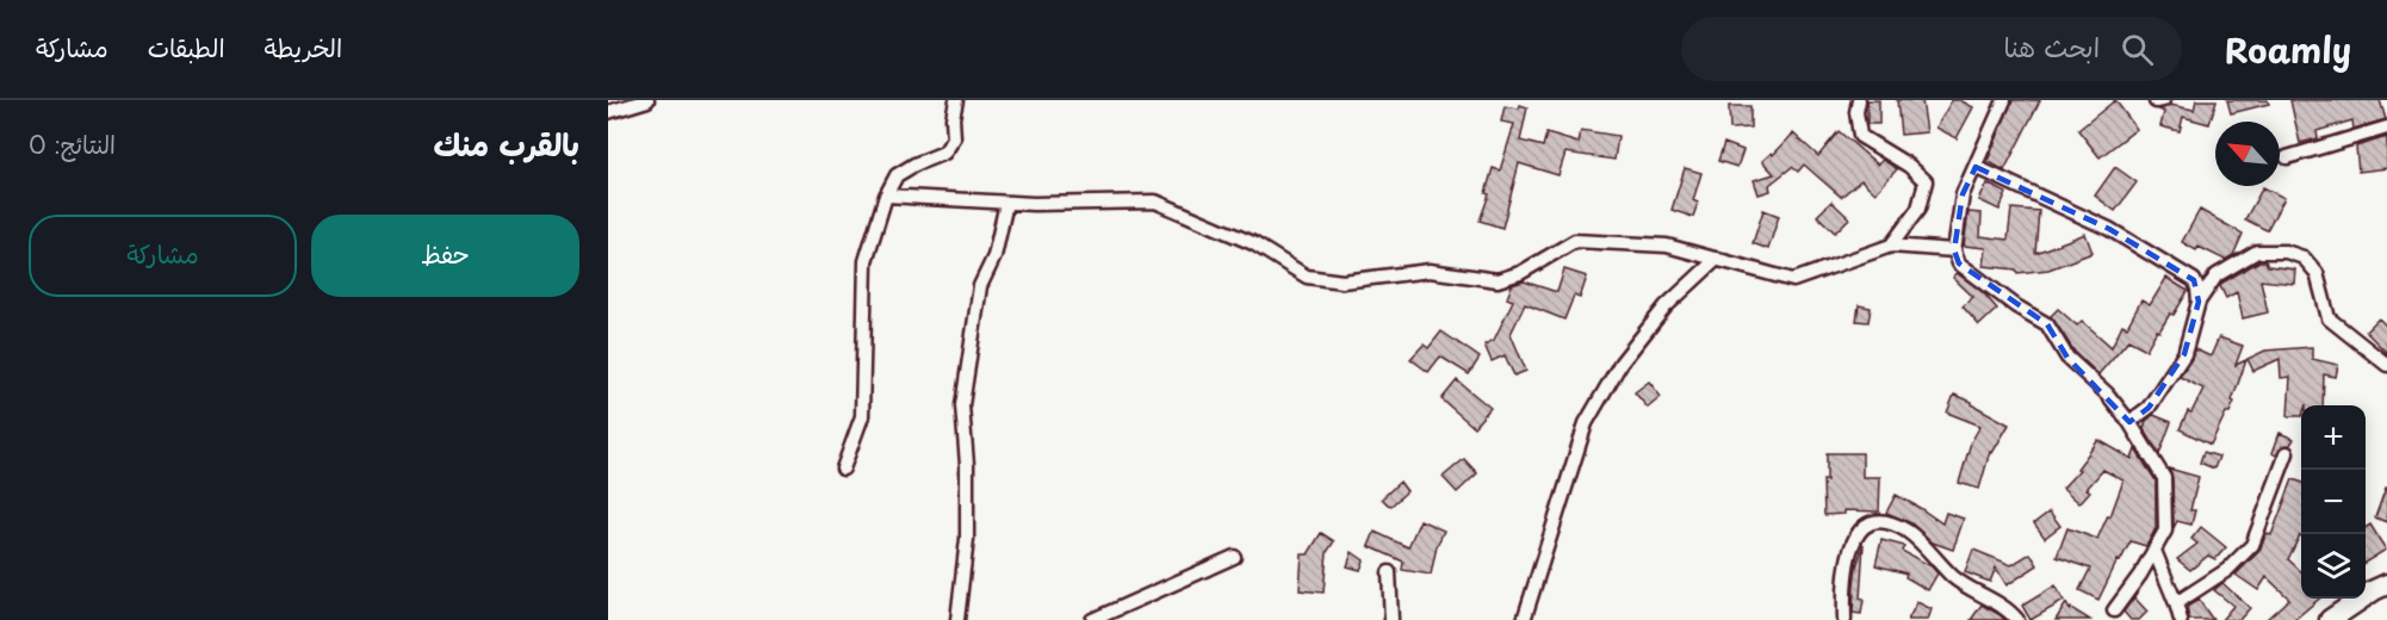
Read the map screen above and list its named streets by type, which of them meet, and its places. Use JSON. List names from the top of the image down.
{
  "north": "top left",
  "page": {
    "header": "Roamly",
    "search": "ابحث هنا",
    "nav": ["الخريطة", "الطبقات", "مشاركة"],
    "heading": ["بالقرب منك", "النتائج: 0"],
    "buttons": ["حفظ", "مشاركة"],
    "map_buttons": ["+", "−"]
  }
}
